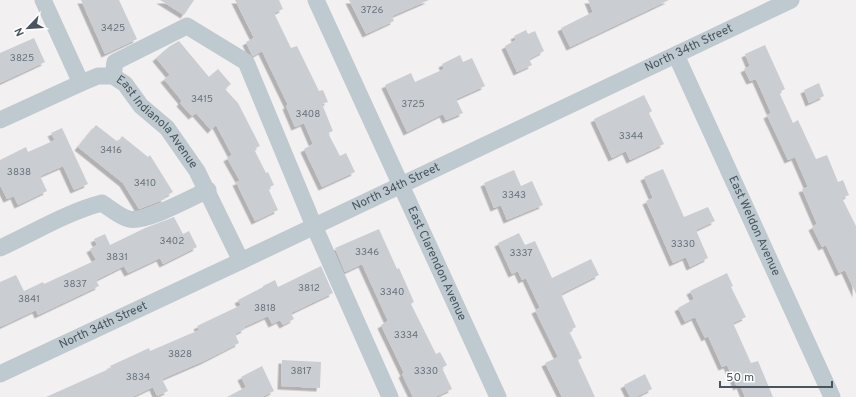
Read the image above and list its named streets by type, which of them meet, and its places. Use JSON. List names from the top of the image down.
{
  "streets": {
    "street": [
      "North 34th Street",
      "East Indianola Avenue",
      "East Weldon Avenue",
      "East Clarendon Avenue"
    ]
  },
  "crossings": [
    ["North 34th Street", "East Indianola Avenue"],
    ["North 34th Street", "East Weldon Avenue"],
    ["North 34th Street", "East Clarendon Avenue"]
  ],
  "house_numbers": [
    "3726",
    "3425",
    "3825",
    "3415",
    "3725",
    "3408",
    "3344",
    "3416",
    "3838",
    "3410",
    "3343",
    "3402",
    "3330",
    "3346",
    "3337",
    "3831",
    "3837",
    "3812",
    "3340",
    "3841",
    "3818",
    "3334",
    "3828",
    "3817",
    "3330",
    "3834"
  ],
  "scale_bar": "50 m",
  "north": "bottom left"
}
